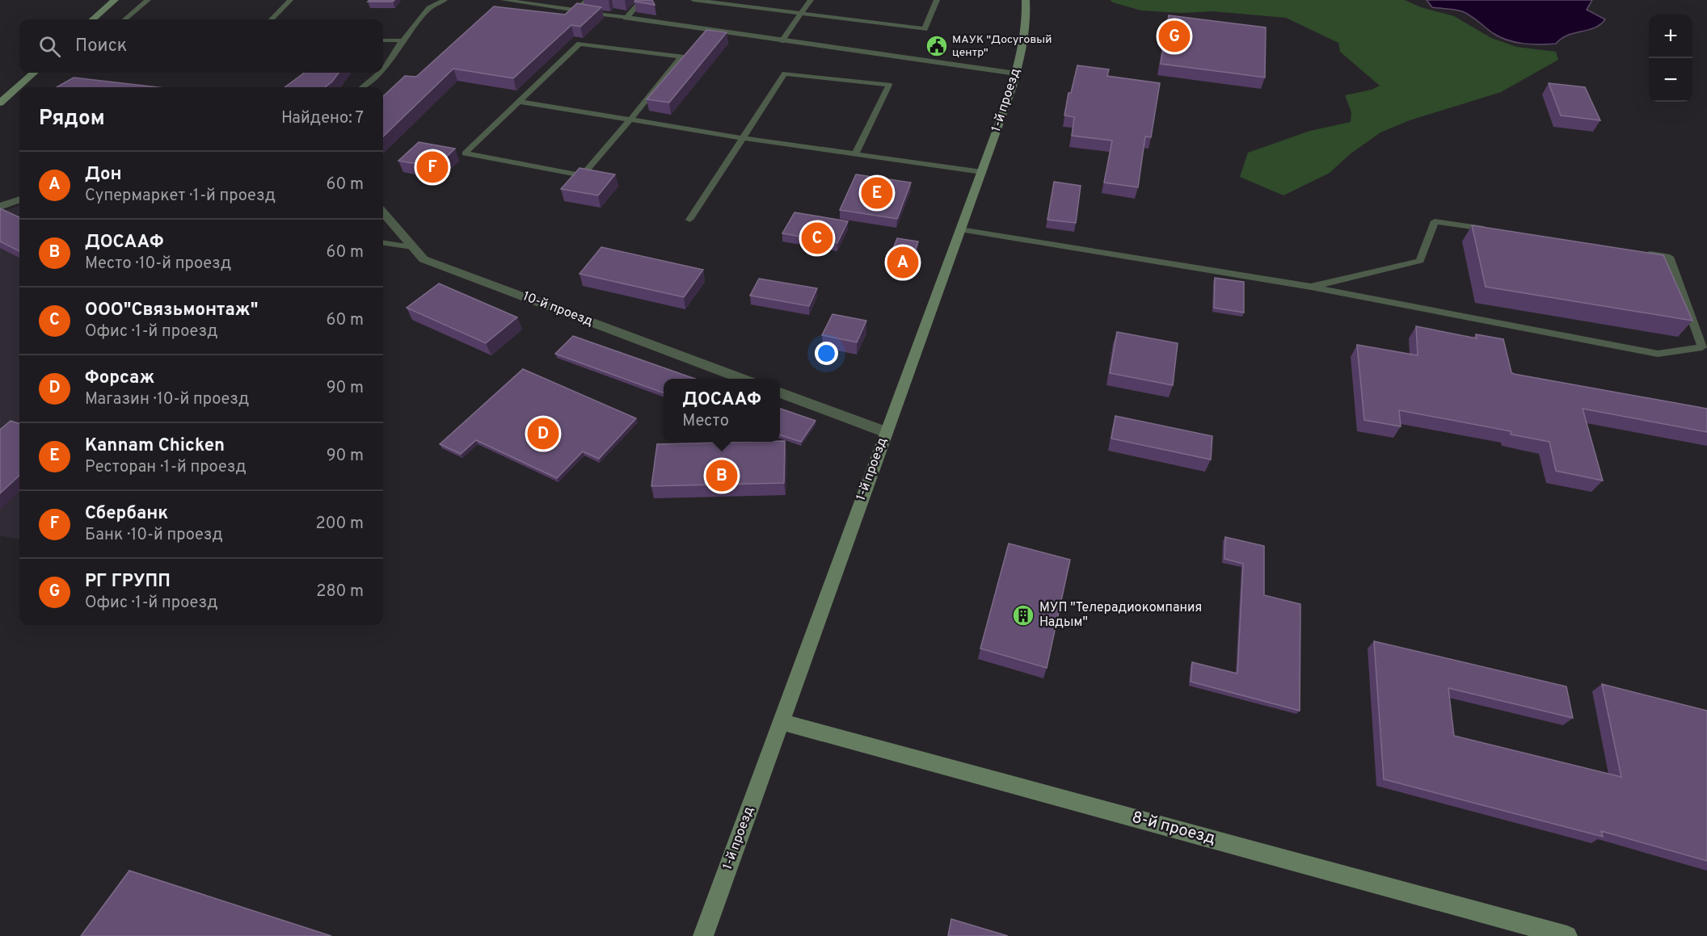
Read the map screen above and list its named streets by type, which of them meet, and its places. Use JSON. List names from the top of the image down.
{
  "streets": {
    "street": ["1-й проезд", "10-й проезд", "8-й проезд"]
  },
  "crossings": [
    ["1-й проезд", "8-й проезд"]
  ],
  "places": {
    "public building": ["МАУК \"Досуговый центр\""],
    "building": ["МУП \"Телерадиокомпания Надым\""]
  },
  "page": {
    "map_buttons": ["+", "−"],
    "pins": [
      "G",
      "F",
      "E",
      "C",
      "A",
      "D",
      "B"
    ],
    "search": "Поиск",
    "heading": ["Рядом", "Найдено: 7"],
    "list": [
      {
        "mark": "A",
        "name": "Дон",
        "note": "Супермаркет · 1-й проезд",
        "value": "60 m"
      },
      {
        "mark": "B",
        "name": "ДОСААФ",
        "note": "Место · 10-й проезд",
        "value": "60 m"
      },
      {
        "mark": "C",
        "name": "ООО\"Связьмонтаж\"",
        "note": "Офис · 1-й проезд",
        "value": "60 m"
      },
      {
        "mark": "D",
        "name": "Форсаж",
        "note": "Магазин · 10-й проезд",
        "value": "90 m"
      },
      {
        "mark": "E",
        "name": "Kannam Chicken",
        "note": "Ресторан · 1-й проезд",
        "value": "90 m"
      },
      {
        "mark": "F",
        "name": "Сбербанк",
        "note": "Банк · 10-й проезд",
        "value": "200 m"
      },
      {
        "mark": "G",
        "name": "РГ ГРУПП",
        "note": "Офис · 1-й проезд",
        "value": "280 m"
      }
    ],
    "popup": ["ДОСААФ", "Место"]
  }
}
